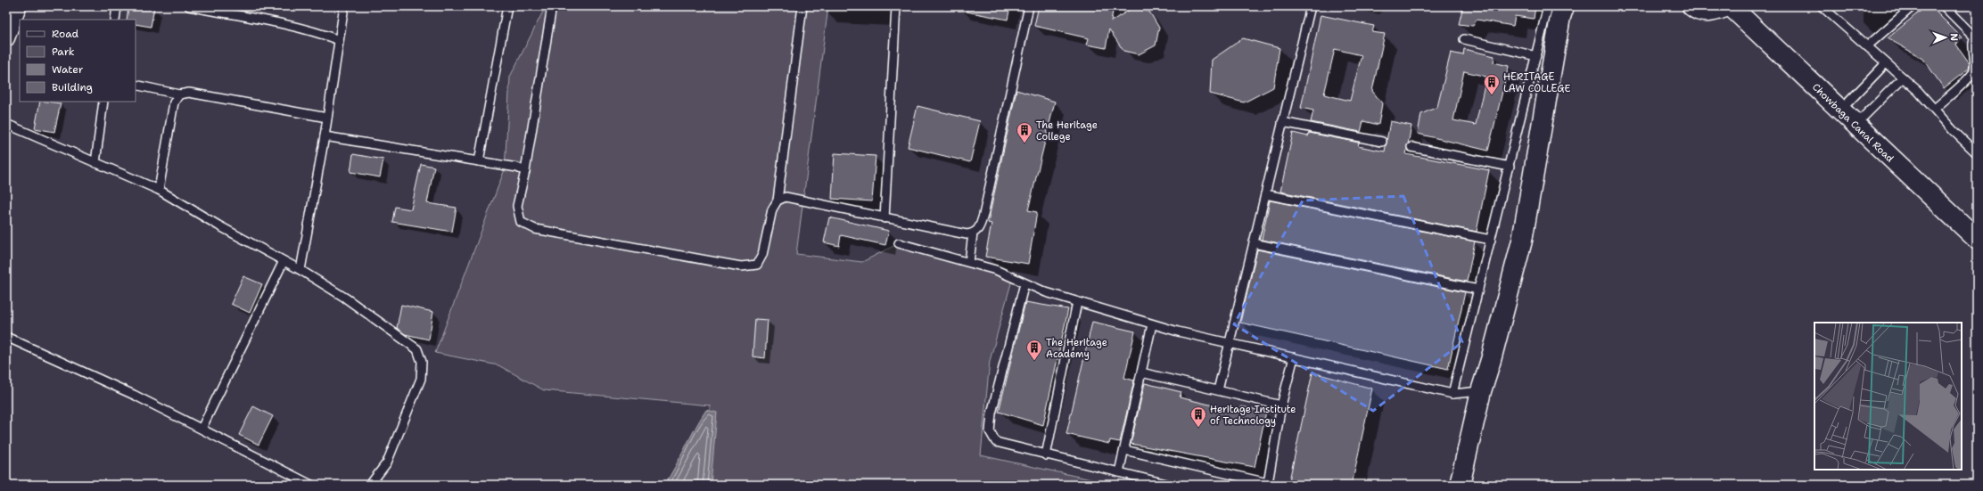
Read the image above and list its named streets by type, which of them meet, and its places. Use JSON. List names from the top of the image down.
{
  "streets": {
    "street": ["Chowbaga Canal Road"]
  },
  "places": {
    "building": [
      "HERITAGE LAW COLLEGE",
      "The Heritage College",
      "The Heritage Academy",
      "Heritage Institute of Technology"
    ]
  },
  "legend": [
    "Road",
    "Park",
    "Water",
    "Building"
  ],
  "north": "right"
}
